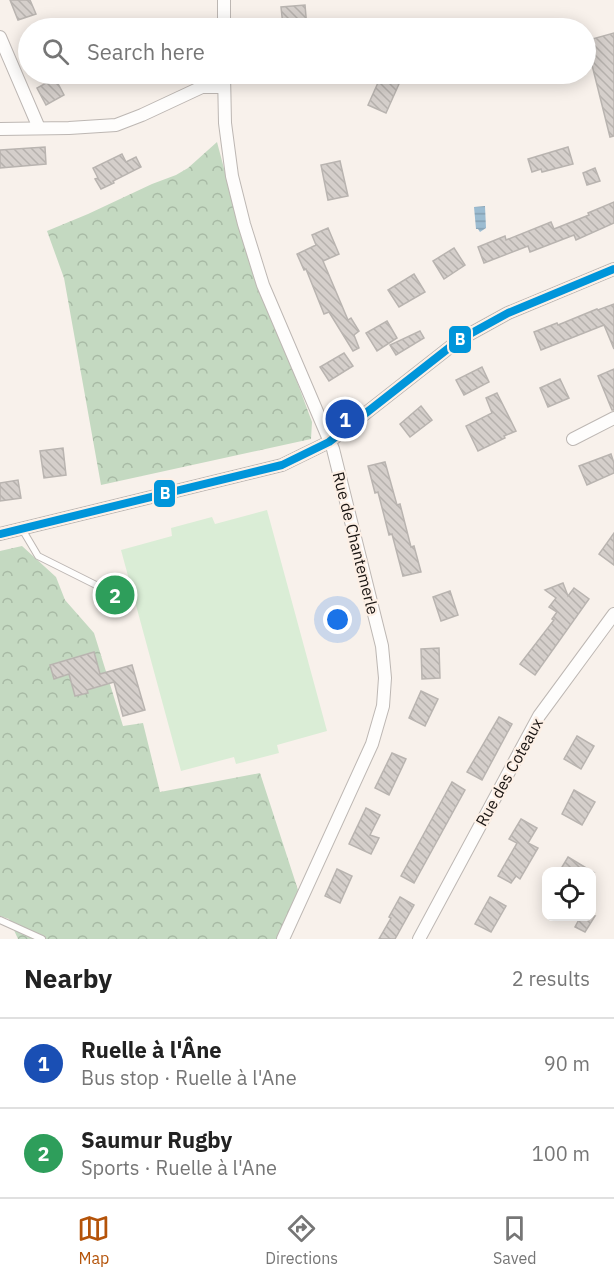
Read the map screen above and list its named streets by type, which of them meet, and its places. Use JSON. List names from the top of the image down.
{
  "streets": {
    "street": ["Rue de Chantemerle", "Rue des Coteaux"]
  },
  "lines": ["transit line B"],
  "page": {
    "search": "Search here",
    "pins": ["1", "2"],
    "heading": ["Nearby", "2 results"],
    "list": [
      {
        "mark": "1",
        "name": "Ruelle à l'Âne",
        "note": "Bus stop · Ruelle à l'Ane",
        "value": "90 m"
      },
      {
        "mark": "2",
        "name": "Saumur Rugby",
        "note": "Sports · Ruelle à l'Ane",
        "value": "100 m"
      }
    ],
    "nav": ["Map", "Directions", "Saved"]
  }
}
